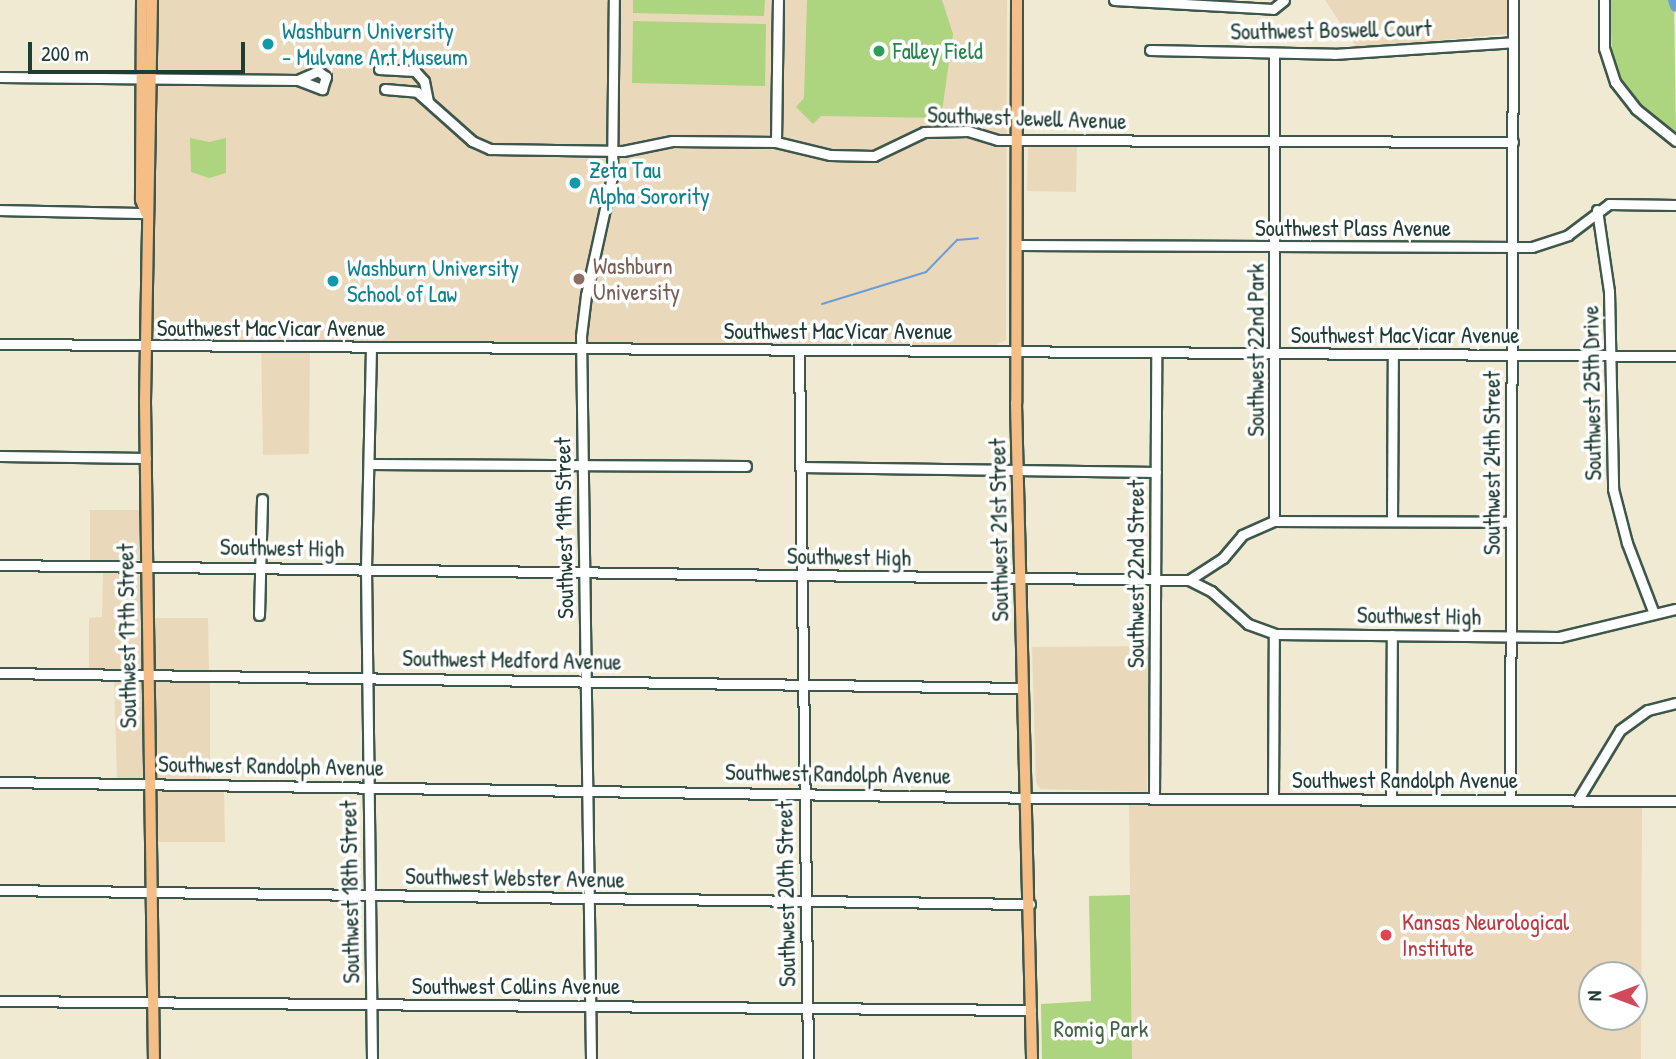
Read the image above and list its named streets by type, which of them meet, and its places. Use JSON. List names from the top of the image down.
{
  "streets": {
    "main road": ["Southwest 21st Street", "Southwest 17th Street"],
    "street": [
      "Southwest Boswell Court",
      "Southwest Jewell Avenue",
      "Southwest Plass Avenue",
      "Southwest MacVicar Avenue",
      "Southwest 22nd Park",
      "Southwest 25th Drive",
      "Southwest 24th Street",
      "Southwest 19th Street",
      "Southwest High",
      "Southwest 22nd Street",
      "Southwest Medford Avenue",
      "Southwest Randolph Avenue",
      "Southwest Webster Avenue",
      "Southwest 18th Street",
      "Southwest 20th Street",
      "Southwest Collins Avenue"
    ]
  },
  "crossings": [
    ["Southwest Boswell Court", "Southwest 22nd Park"],
    ["Southwest Boswell Court", "Southwest 24th Street"],
    ["Southwest Jewell Avenue", "Southwest 22nd Park"],
    ["Southwest Jewell Avenue", "Southwest 24th Street"],
    ["Southwest Jewell Avenue", "Southwest 19th Street"],
    ["Southwest Jewell Avenue", "Southwest 21st Street"],
    ["Southwest Plass Avenue", "Southwest 22nd Park"],
    ["Southwest Plass Avenue", "Southwest 25th Drive"],
    ["Southwest Plass Avenue", "Southwest 24th Street"],
    ["Southwest Plass Avenue", "Southwest 21st Street"],
    ["Southwest MacVicar Avenue", "Southwest 22nd Park"],
    ["Southwest MacVicar Avenue", "Southwest 25th Drive"],
    ["Southwest MacVicar Avenue", "Southwest 24th Street"],
    ["Southwest MacVicar Avenue", "Southwest 19th Street"],
    ["Southwest MacVicar Avenue", "Southwest 21st Street"],
    ["Southwest MacVicar Avenue", "Southwest 22nd Street"],
    ["Southwest MacVicar Avenue", "Southwest 17th Street"],
    ["Southwest MacVicar Avenue", "Southwest 18th Street"],
    ["Southwest MacVicar Avenue", "Southwest 20th Street"],
    ["Southwest 25th Drive", "Southwest High"],
    ["Southwest 24th Street", "Southwest High"],
    ["Southwest 24th Street", "Southwest Randolph Avenue"],
    ["Southwest 19th Street", "Southwest High"],
    ["Southwest 19th Street", "Southwest Medford Avenue"],
    ["Southwest 19th Street", "Southwest Randolph Avenue"],
    ["Southwest 19th Street", "Southwest Webster Avenue"],
    ["Southwest 19th Street", "Southwest Collins Avenue"],
    ["Southwest 21st Street", "Southwest High"],
    ["Southwest 21st Street", "Southwest Medford Avenue"],
    ["Southwest 21st Street", "Southwest Randolph Avenue"],
    ["Southwest 21st Street", "Southwest Webster Avenue"],
    ["Southwest 21st Street", "Southwest Collins Avenue"],
    ["Southwest High", "Southwest 22nd Street"],
    ["Southwest High", "Southwest 17th Street"],
    ["Southwest High", "Southwest 18th Street"],
    ["Southwest High", "Southwest 20th Street"],
    ["Southwest 22nd Street", "Southwest Randolph Avenue"],
    ["Southwest 17th Street", "Southwest Medford Avenue"],
    ["Southwest 17th Street", "Southwest Randolph Avenue"],
    ["Southwest 17th Street", "Southwest Webster Avenue"],
    ["Southwest 17th Street", "Southwest Collins Avenue"],
    ["Southwest Medford Avenue", "Southwest 18th Street"],
    ["Southwest Medford Avenue", "Southwest 20th Street"],
    ["Southwest Randolph Avenue", "Southwest 18th Street"],
    ["Southwest Randolph Avenue", "Southwest 20th Street"],
    ["Southwest Webster Avenue", "Southwest 18th Street"],
    ["Southwest Webster Avenue", "Southwest 20th Street"],
    ["Southwest 18th Street", "Southwest Collins Avenue"],
    ["Southwest 20th Street", "Southwest Collins Avenue"]
  ],
  "parks": ["Romig Park"],
  "places": [
    "Washburn University - Mulvane Art Museum",
    "Falley Field",
    "Zeta Tau Alpha Sorority",
    "Washburn University",
    "Washburn University School of Law",
    "Kansas Neurological Institute"
  ],
  "scale_bar": "200 m",
  "north": "left"
}
